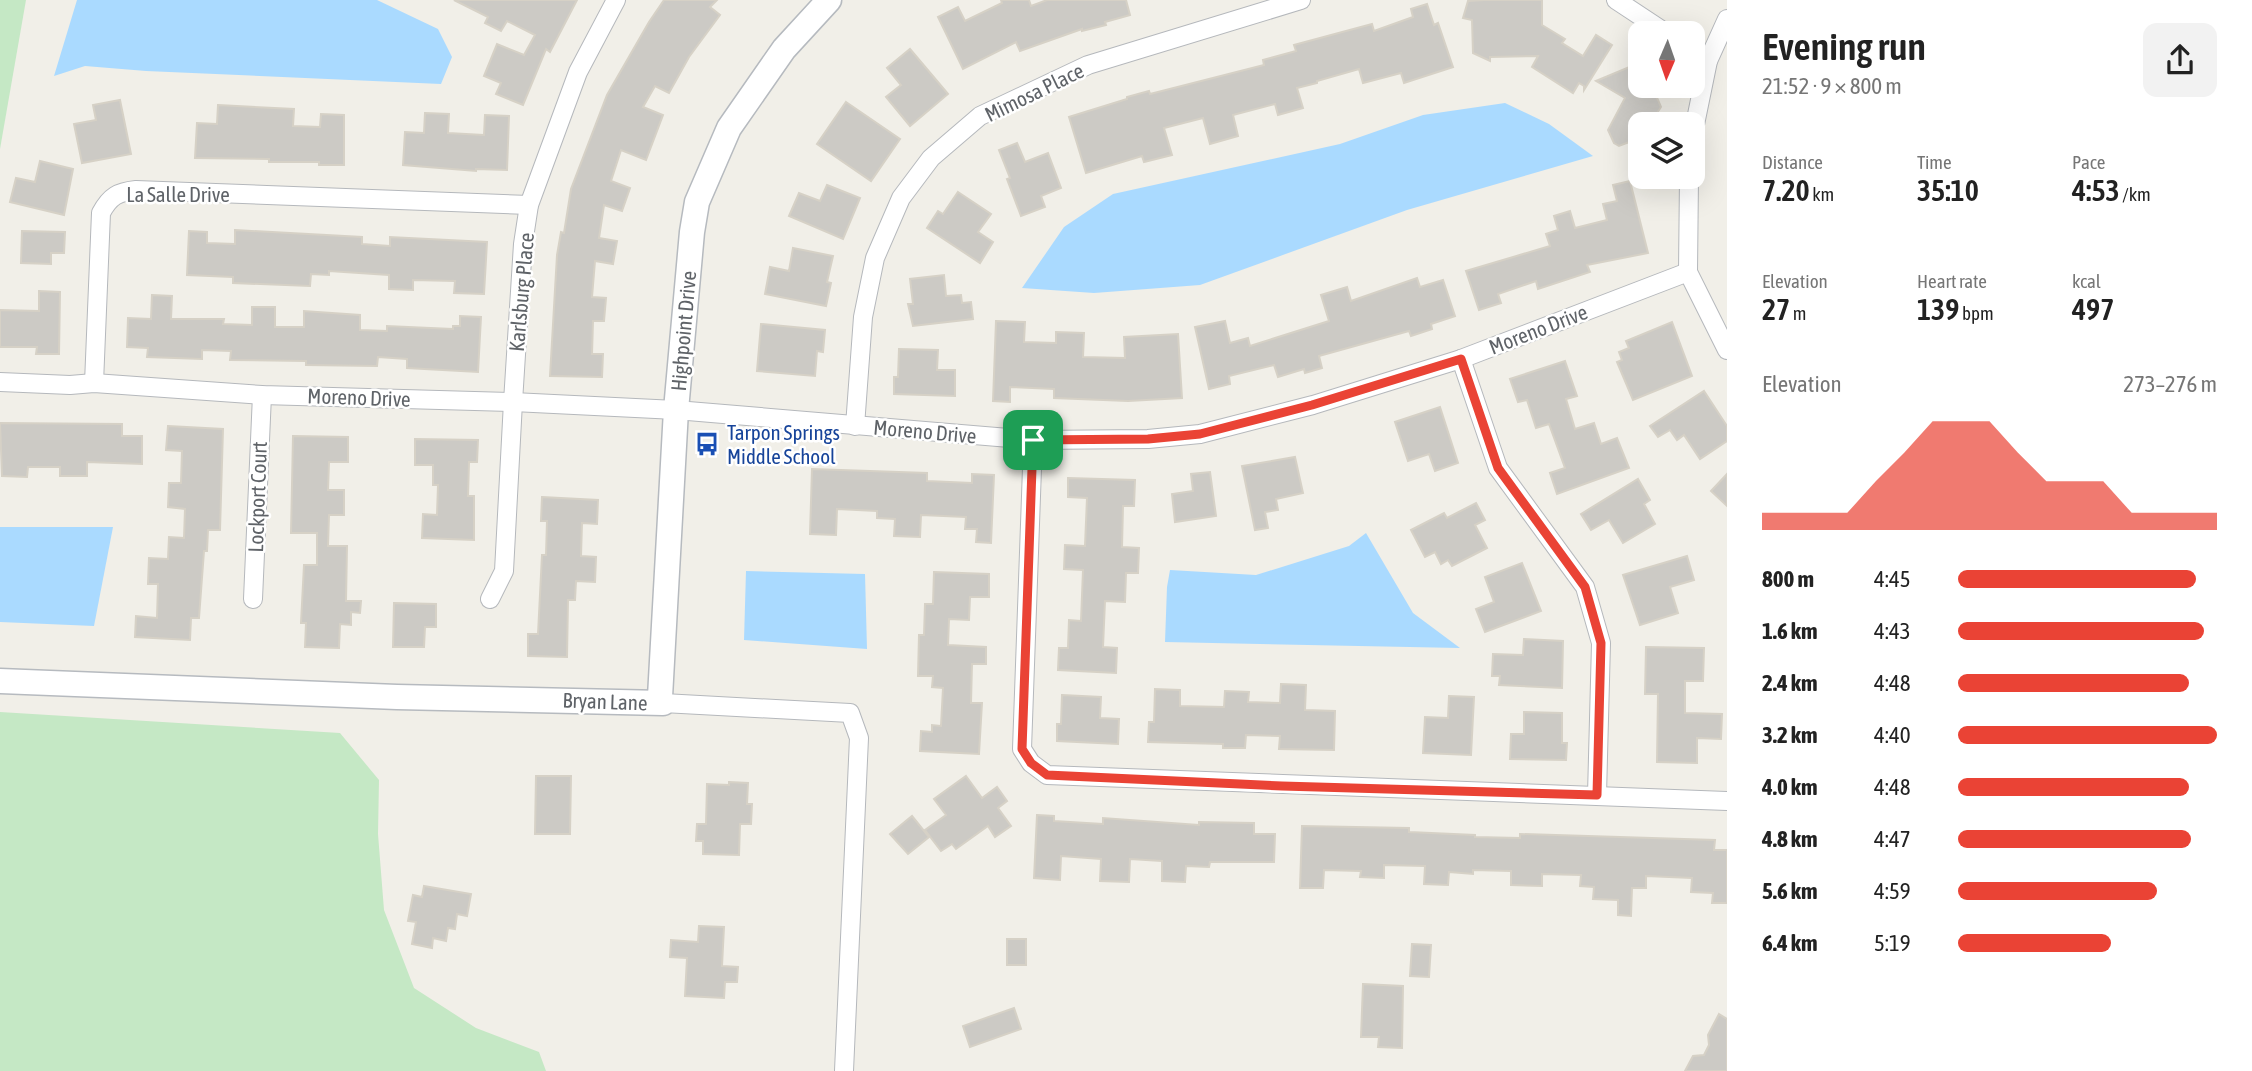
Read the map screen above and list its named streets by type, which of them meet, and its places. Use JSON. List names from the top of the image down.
{
  "streets": {
    "street": [
      "Mimosa Place",
      "La Salle Drive",
      "Karlsburg Place",
      "Moreno Drive",
      "Highpoint Drive",
      "Lockport Court",
      "Bryan Lane"
    ]
  },
  "crossings": [
    ["Mimosa Place", "Moreno Drive"],
    ["La Salle Drive", "Karlsburg Place"],
    ["La Salle Drive", "Moreno Drive"],
    ["Karlsburg Place", "Moreno Drive"],
    ["Moreno Drive", "Highpoint Drive"],
    ["Moreno Drive", "Lockport Court"],
    ["Highpoint Drive", "Bryan Lane"]
  ],
  "places": {
    "bus stop": ["Tarpon Springs Middle School"]
  },
  "north": "bottom",
  "page": {
    "heading": ["Evening run", "21:52 · 9 × 800 m"],
    "stats": [
      ["Distance", "7.20 km"],
      ["Time", "35:10"],
      ["Pace", "4:53 /km"],
      ["Elevation", "27 m"],
      ["Heart rate", "139 bpm"],
      ["kcal", "497"]
    ],
    "chart": ["Elevation", "273–276 m"],
    "list": [
      {
        "name": "800 m",
        "note": "4:45"
      },
      {
        "name": "1.6 km",
        "note": "4:43"
      },
      {
        "name": "2.4 km",
        "note": "4:48"
      },
      {
        "name": "3.2 km",
        "note": "4:40"
      },
      {
        "name": "4.0 km",
        "note": "4:48"
      },
      {
        "name": "4.8 km",
        "note": "4:47"
      },
      {
        "name": "5.6 km",
        "note": "4:59"
      },
      {
        "name": "6.4 km",
        "note": "5:19"
      }
    ]
  }
}
